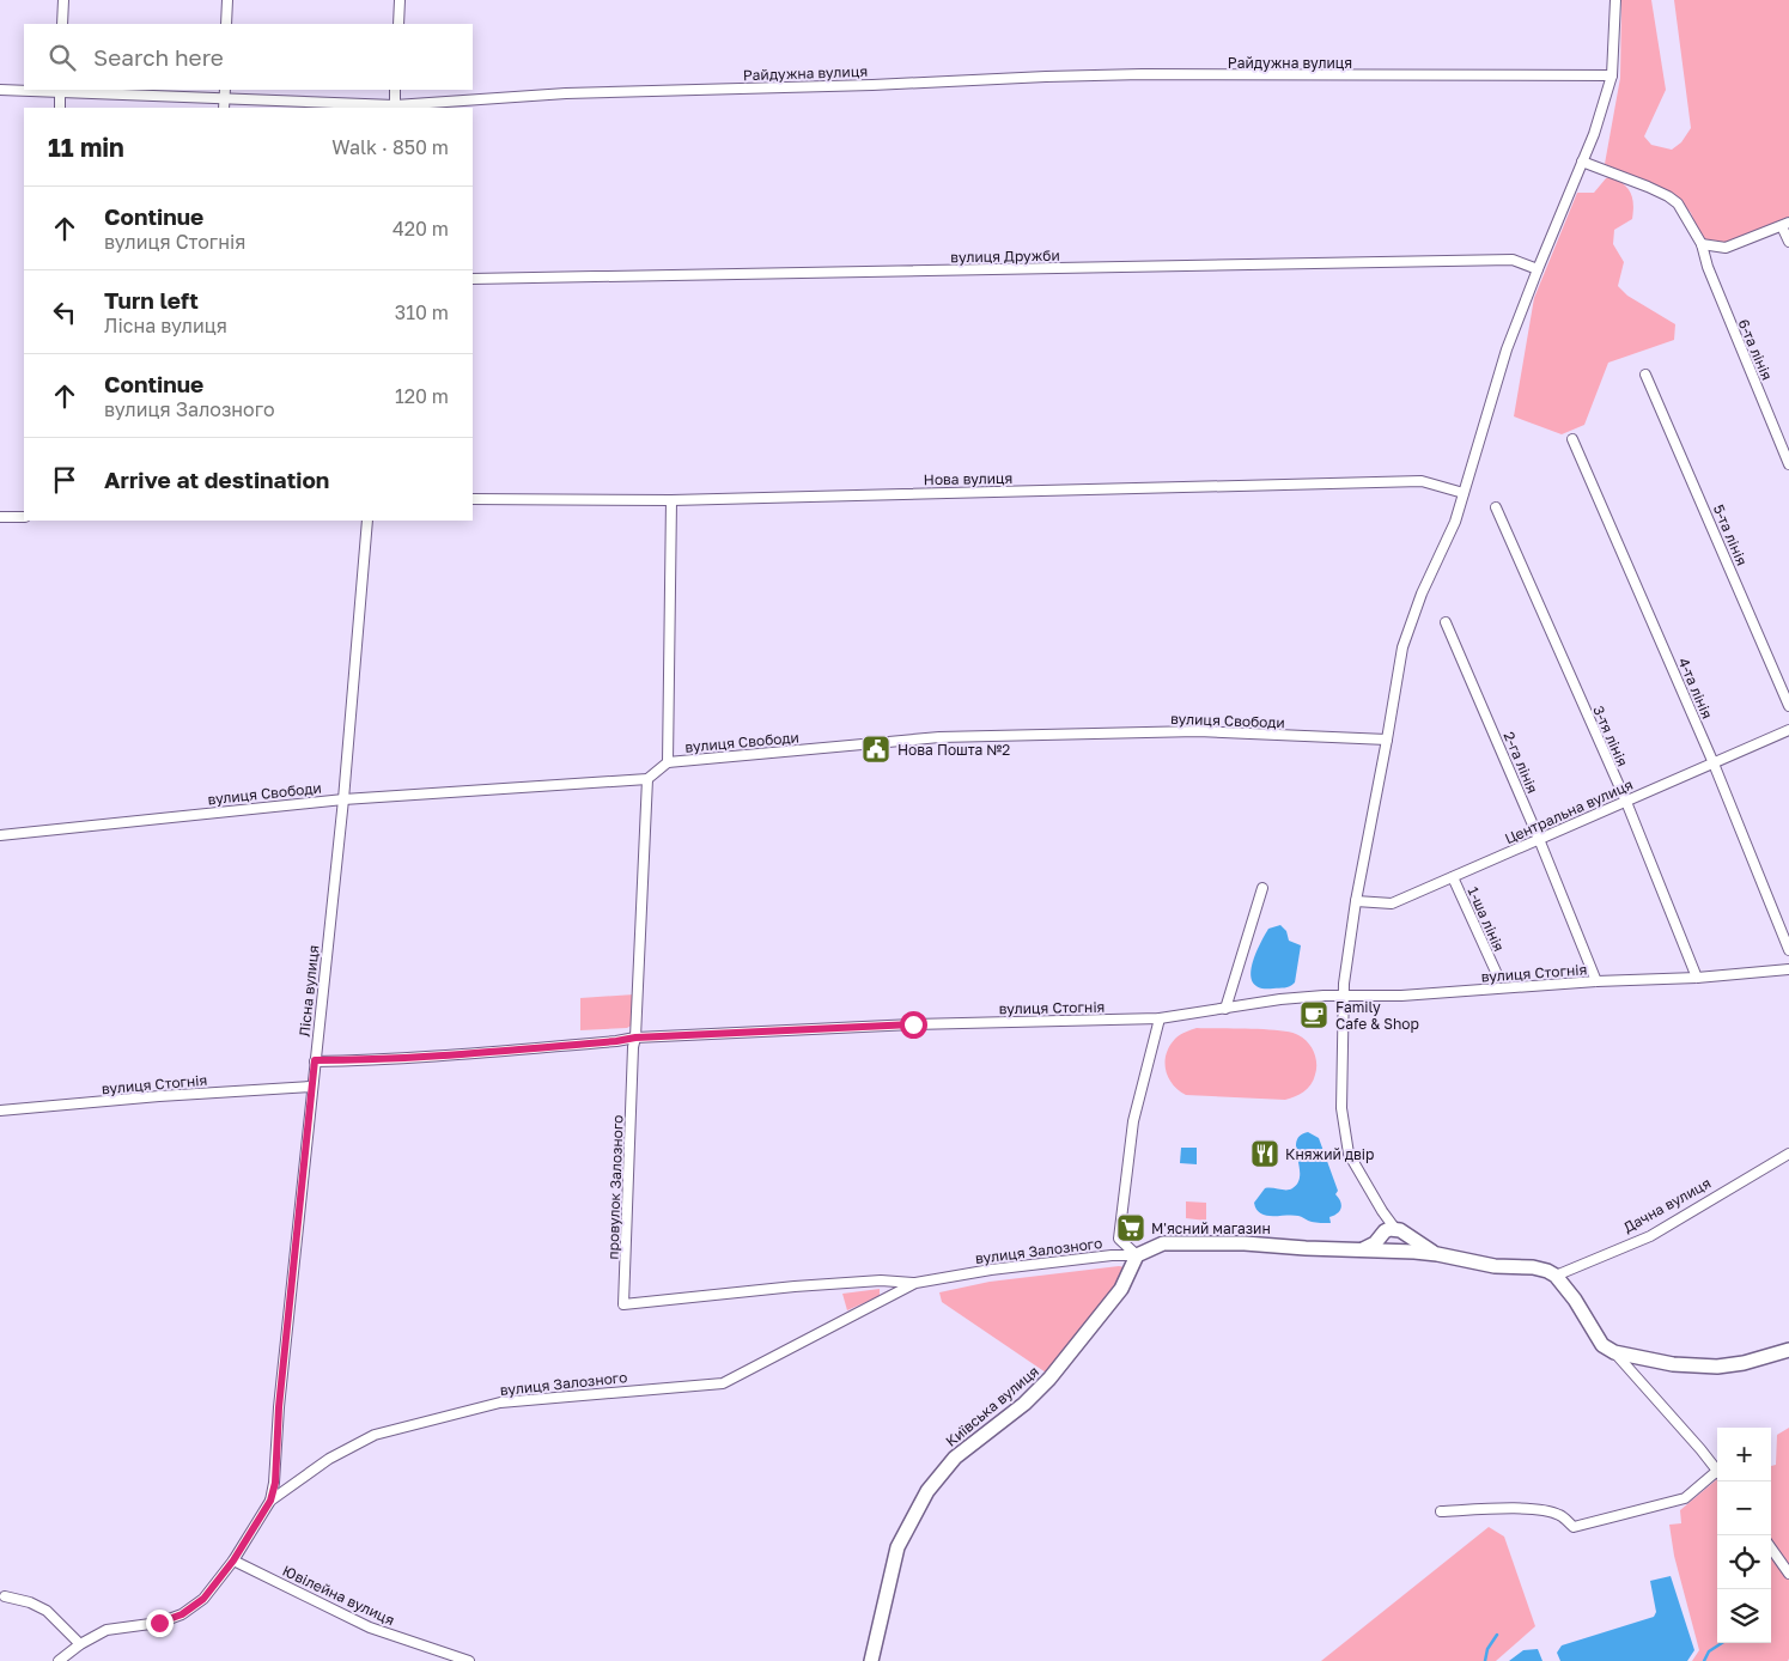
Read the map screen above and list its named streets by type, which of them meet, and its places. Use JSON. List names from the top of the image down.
{
  "streets": {
    "street": [
      "Райдужна вулиця",
      "вулиця Дружби",
      "6-та лінія",
      "Нова вулиця",
      "5-та лінія",
      "4-та лінія",
      "вулиця Свободи",
      "3-тя лінія",
      "2-га лінія",
      "Центральна вулиця",
      "1-ша лінія",
      "вулиця Стогнія",
      "Лісна вулиця",
      "провулок Залозного",
      "Дачна вулиця",
      "вулиця Залозного",
      "Київська вулиця",
      "Ювілейна вулиця"
    ]
  },
  "crossings": [
    ["4-та лінія", "Центральна вулиця"],
    ["вулиця Свободи", "Лісна вулиця"],
    ["вулиця Свободи", "провулок Залозного"],
    ["3-тя лінія", "Центральна вулиця"],
    ["3-тя лінія", "вулиця Стогнія"],
    ["2-га лінія", "Центральна вулиця"],
    ["2-га лінія", "вулиця Стогнія"],
    ["Центральна вулиця", "1-ша лінія"],
    ["вулиця Стогнія", "Лісна вулиця"],
    ["вулиця Стогнія", "провулок Залозного"],
    ["Лісна вулиця", "вулиця Залозного"],
    ["провулок Залозного", "вулиця Залозного"],
    ["вулиця Залозного", "Київська вулиця"],
    ["вулиця Залозного", "Ювілейна вулиця"]
  ],
  "places": {
    "public building": ["Нова Пошта №2"],
    "cafe": ["Family Cafe & Shop"],
    "restaurant": ["Княжий двір"],
    "supermarket": ["М'ясний магазин"]
  },
  "page": {
    "search": "Search here",
    "heading": ["11 min", "Walk · 850 m"],
    "list": [
      ["Continue", "вулиця Стогнія", "420 m"],
      ["Turn left", "Лісна вулиця", "310 m"],
      ["Continue", "вулиця Залозного", "120 m"],
      "Arrive at destination"
    ],
    "map_buttons": ["+", "−"]
  }
}
